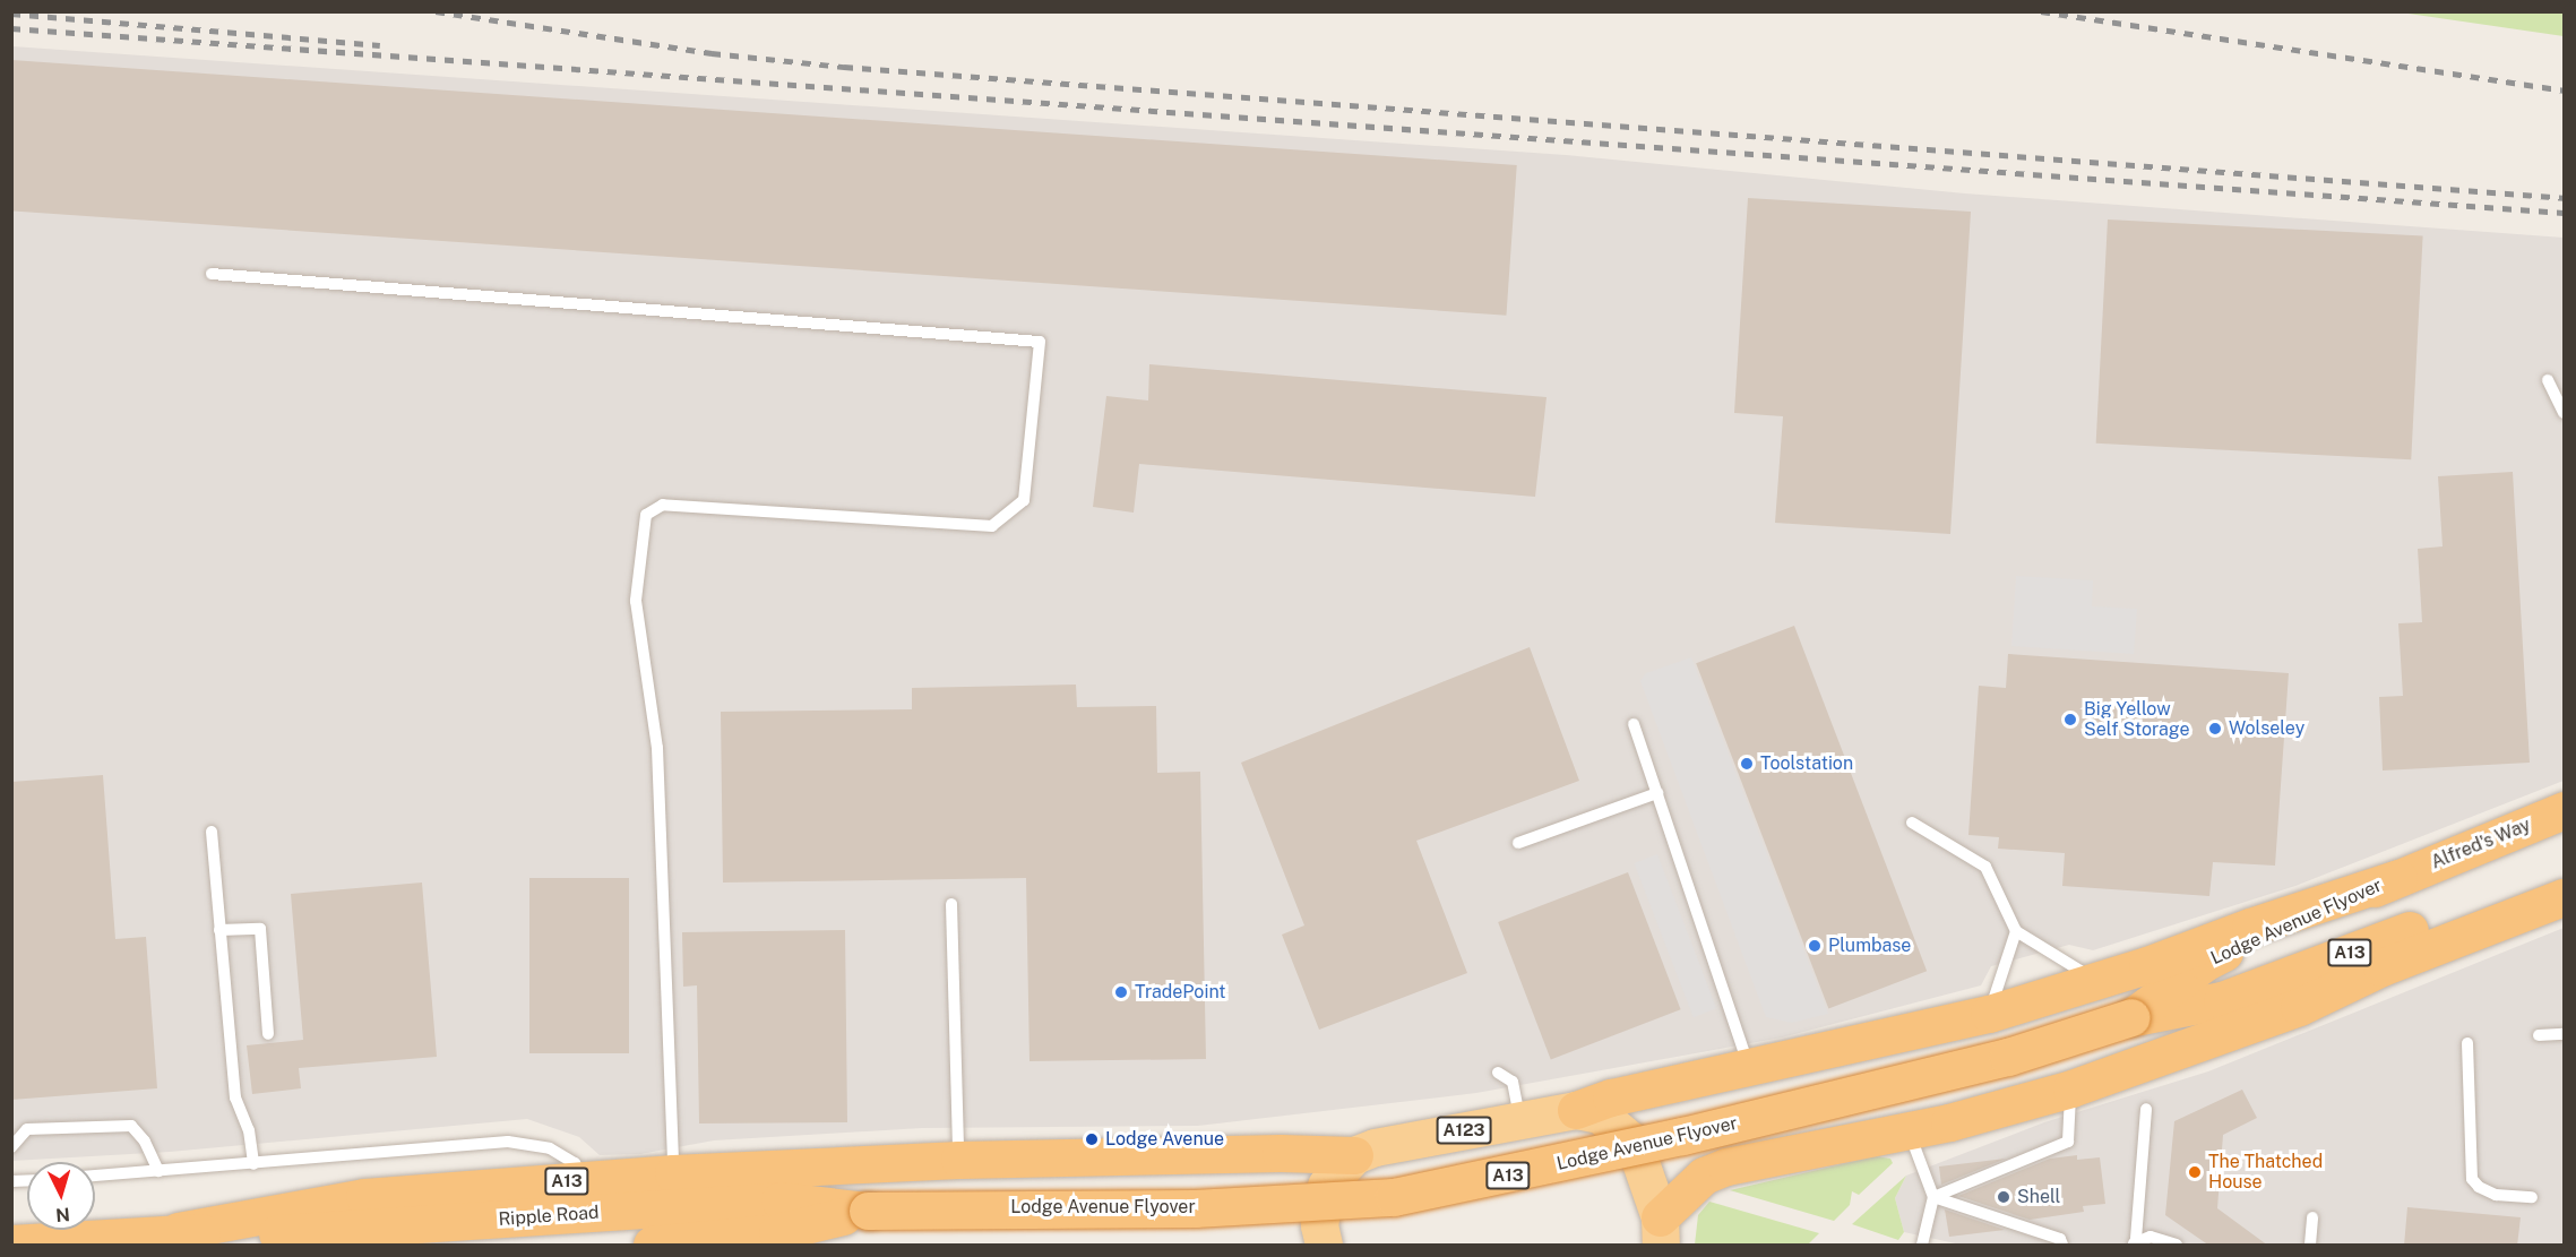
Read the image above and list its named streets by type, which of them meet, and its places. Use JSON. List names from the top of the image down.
{
  "streets": {
    "highway": [
      "Alfred's Way",
      "Lodge Avenue Flyover",
      "A13",
      "Ripple Road"
    ],
    "main road": ["A123"]
  },
  "crossings": [
    ["Alfred's Way", "Lodge Avenue Flyover"],
    ["Alfred's Way", "A13"],
    ["Lodge Avenue Flyover", "A13"],
    ["Lodge Avenue Flyover", "Ripple Road"],
    ["A13", "A123"],
    ["A13", "Ripple Road"]
  ],
  "places": [
    "Big Yellow Self Storage",
    "Wolseley",
    "Toolstation",
    "Plumbase",
    "TradePoint",
    "Lodge Avenue",
    "The Thatched House",
    "Shell"
  ],
  "north": "bottom"
}
